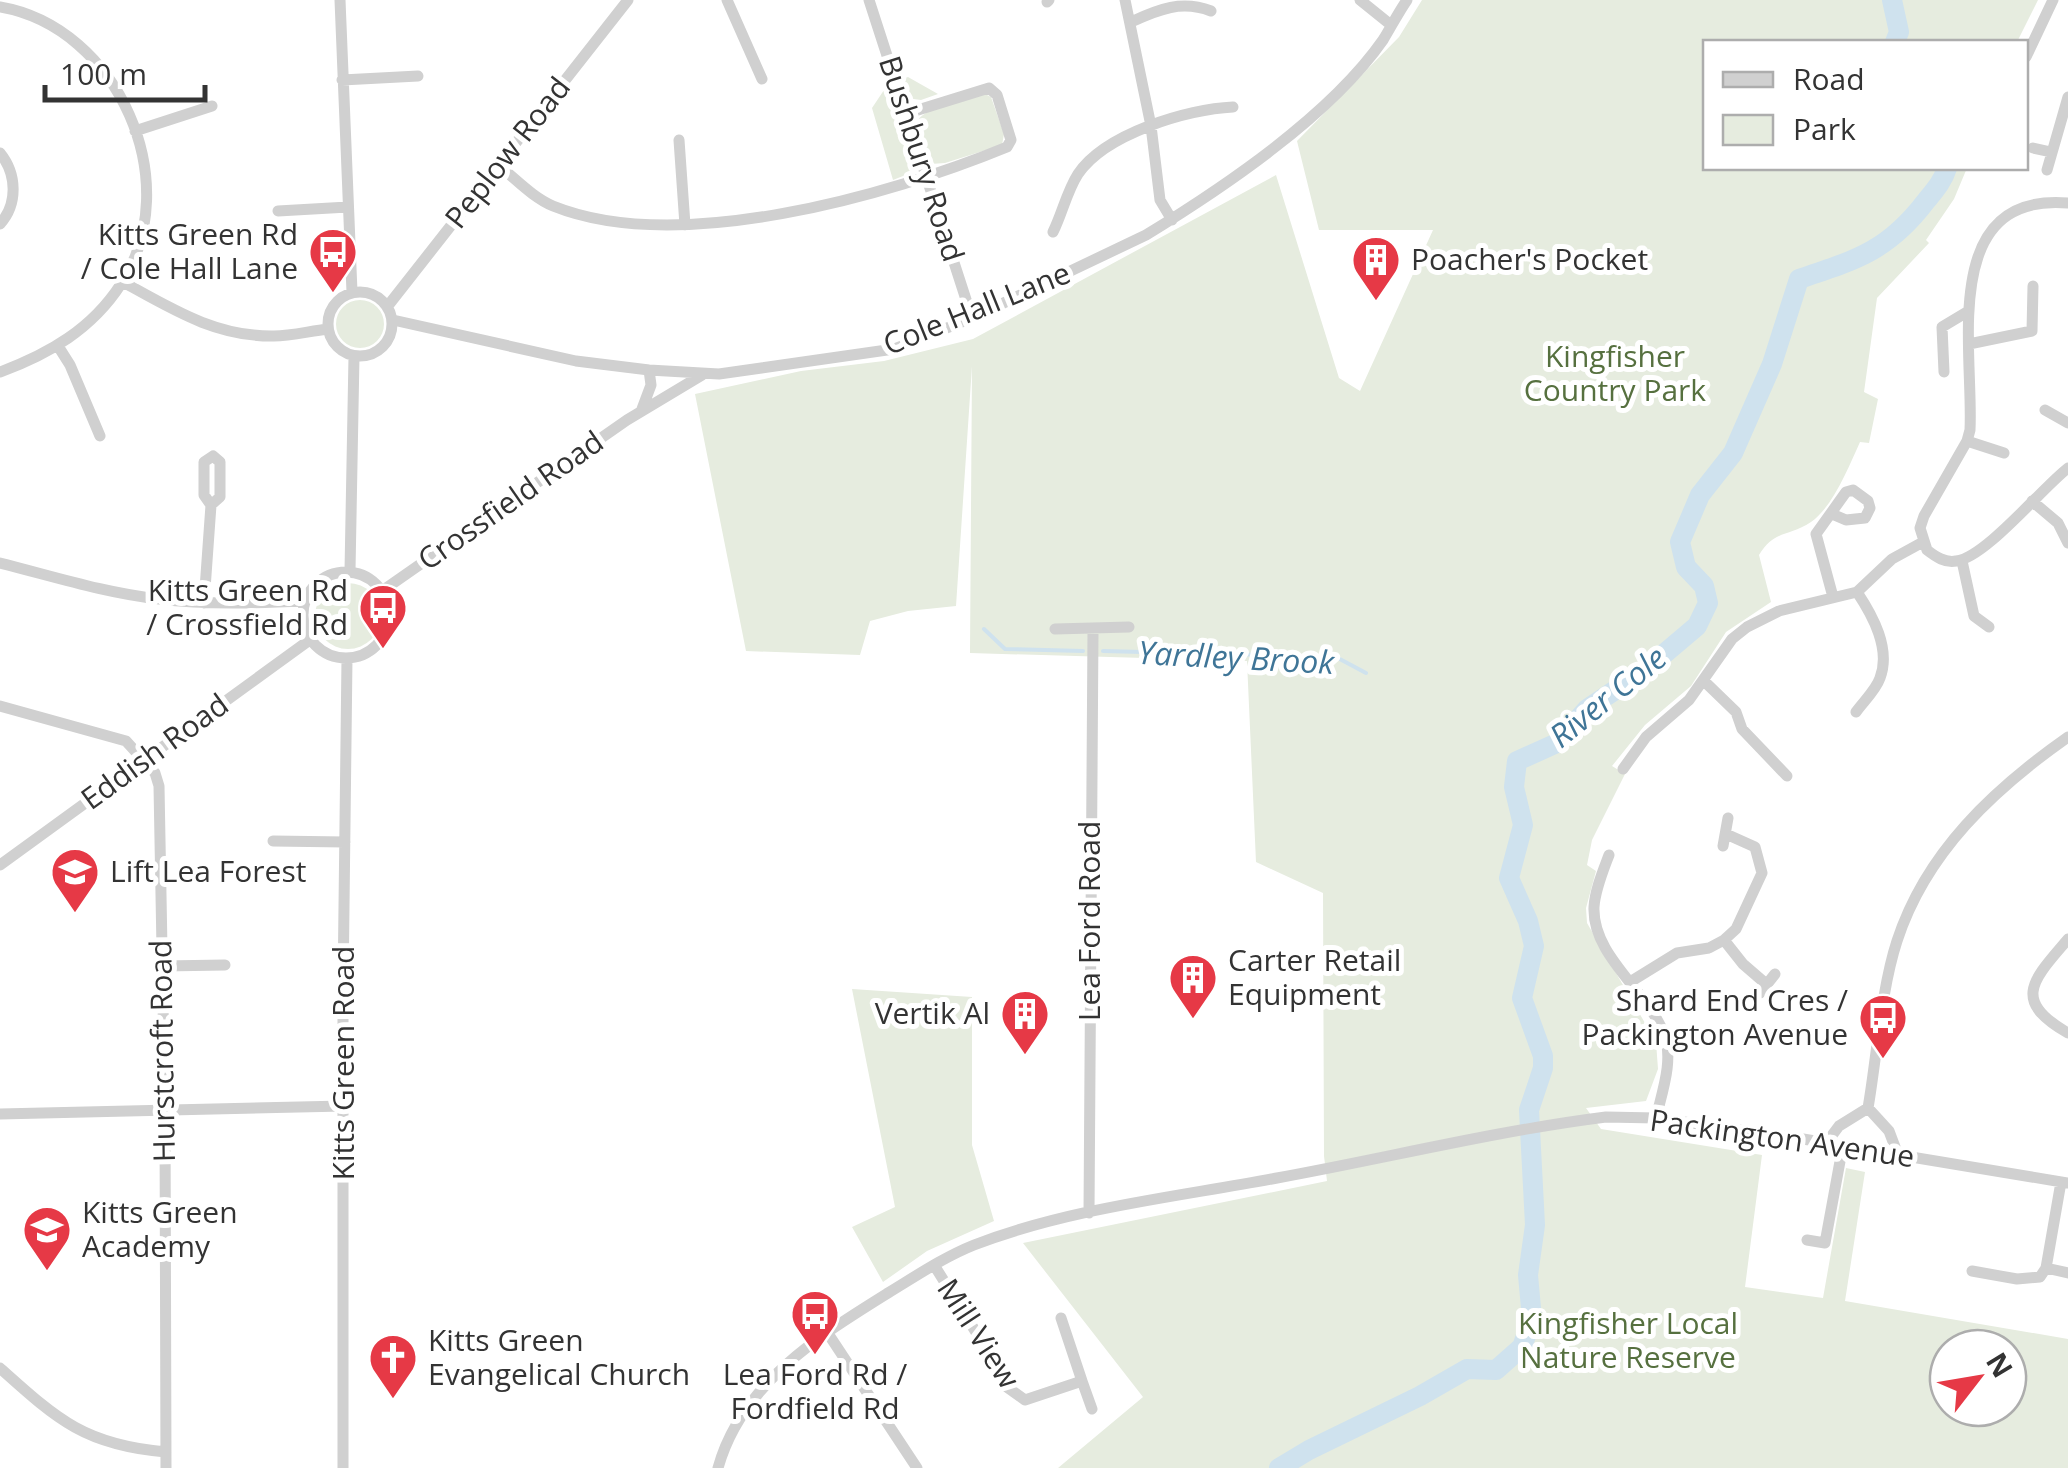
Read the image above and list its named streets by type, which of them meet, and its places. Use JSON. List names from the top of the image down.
{
  "streets": {
    "street": [
      "Peplow Road",
      "Bushbury Road",
      "Cole Hall Lane",
      "Crossfield Road",
      "Eddish Road",
      "Lea Ford Road",
      "Hurstcroft Road",
      "Kitts Green Road",
      "Packington Avenue",
      "Mill View"
    ]
  },
  "crossings": [
    ["Peplow Road", "Cole Hall Lane"],
    ["Bushbury Road", "Cole Hall Lane"],
    ["Cole Hall Lane", "Crossfield Road"],
    ["Crossfield Road", "Eddish Road"],
    ["Crossfield Road", "Kitts Green Road"],
    ["Eddish Road", "Hurstcroft Road"],
    ["Eddish Road", "Kitts Green Road"],
    ["Lea Ford Road", "Packington Avenue"]
  ],
  "water": ["Yardley Brook", "River Cole"],
  "parks": ["Kingfisher Country Park", "Kingfisher Local Nature Reserve"],
  "places": {
    "bus stop": [
      "Kitts Green Rd / Cole Hall Lane",
      "Kitts Green Rd / Crossfield Rd",
      "Shard End Cres / Packington Avenue",
      "Lea Ford Rd / Fordfield Rd"
    ],
    "building": ["Poacher's Pocket", "Carter Retail Equipment", "Vertik Al"],
    "school or university": ["Lift Lea Forest", "Kitts Green Academy"],
    "church": ["Kitts Green Evangelical Church"]
  },
  "legend": ["Road", "Park"],
  "scale_bar": "100 m",
  "north": "top right"
}
